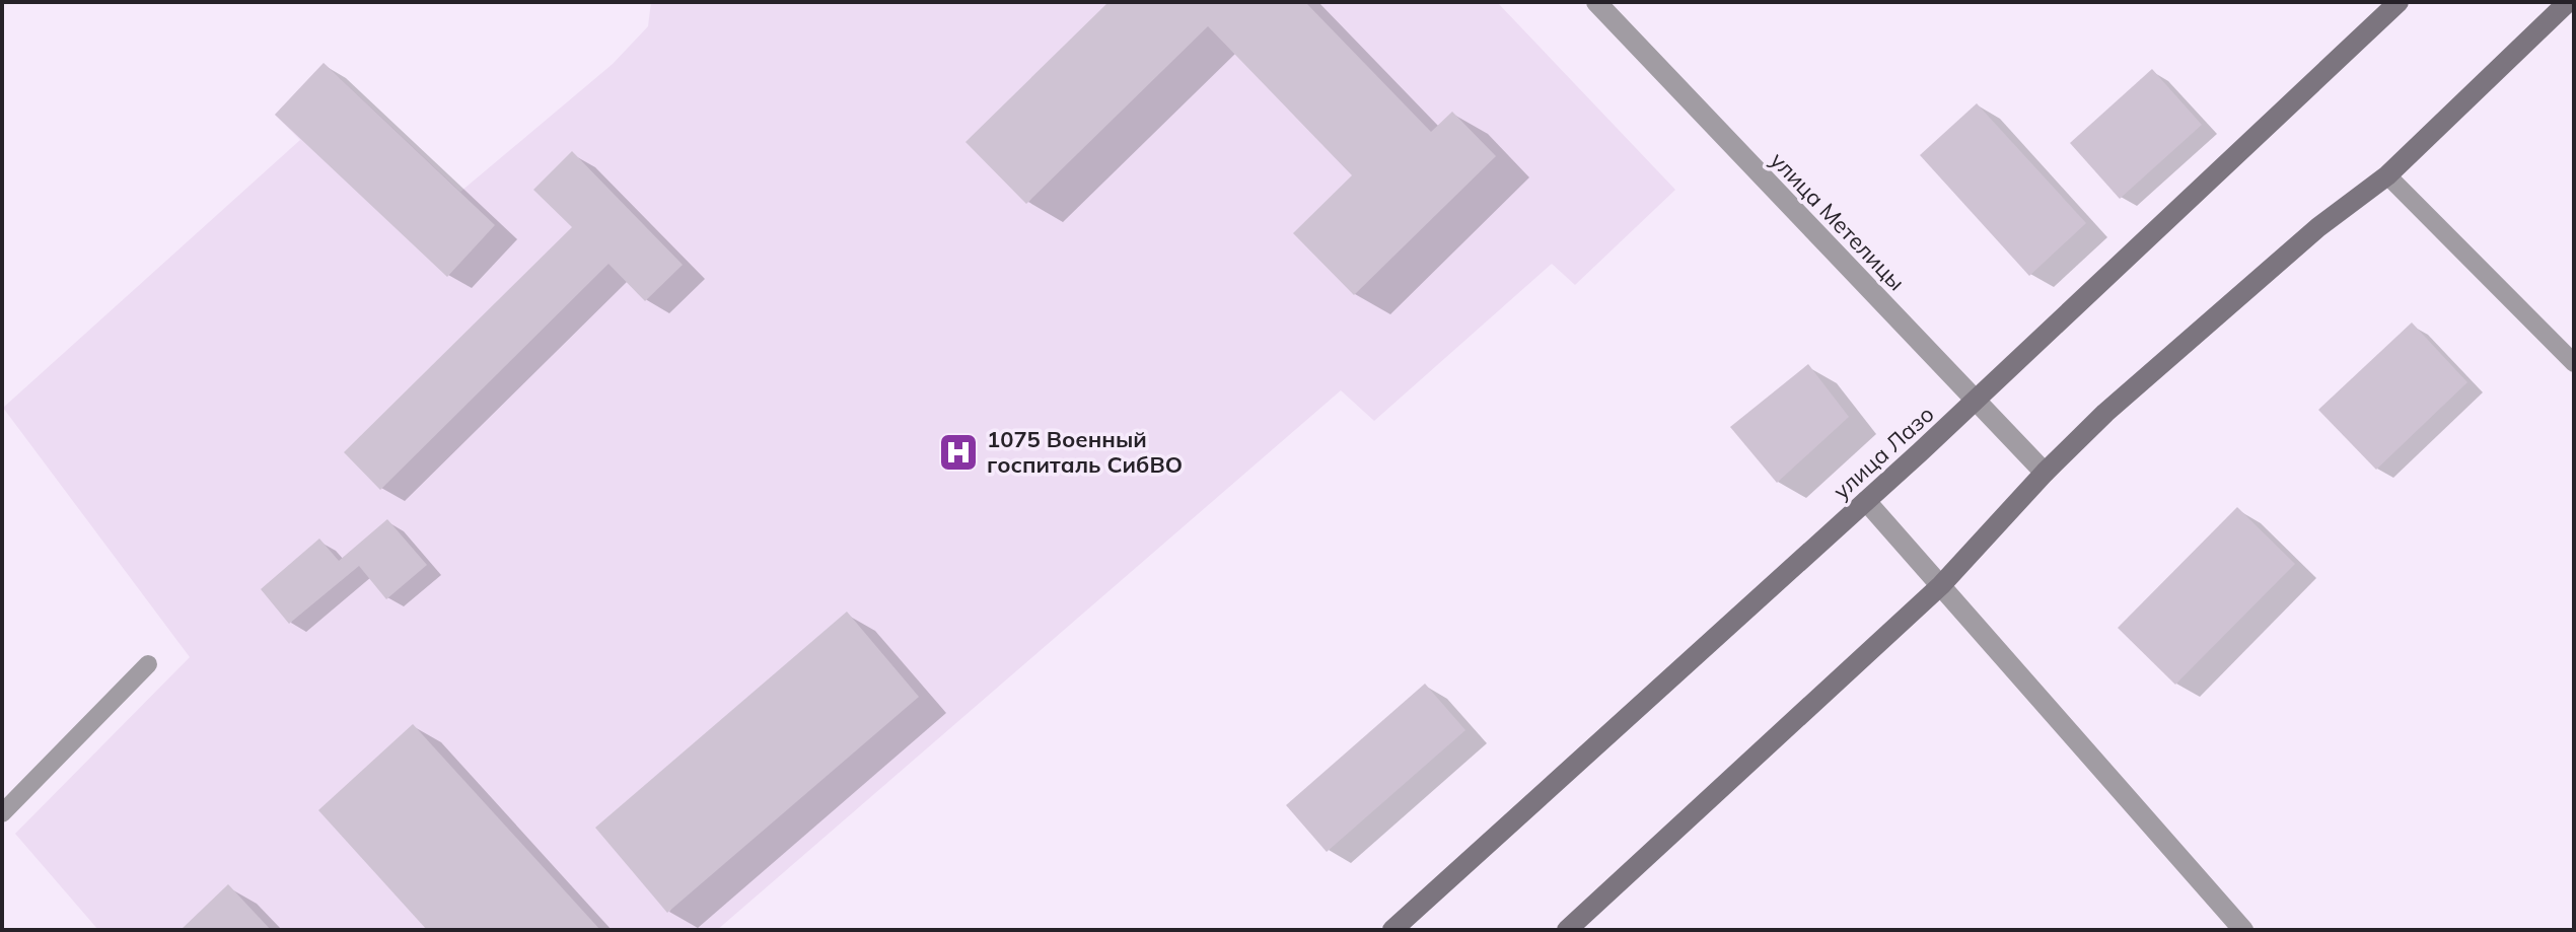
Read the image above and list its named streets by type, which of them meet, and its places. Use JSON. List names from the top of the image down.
{
  "streets": {
    "street": ["улица Метелицы", "улица Лазо"]
  },
  "crossings": [
    ["улица Метелицы", "улица Лазо"]
  ],
  "places": {
    "hospital": ["1075 Военный госпиталь СибВО"]
  }
}
